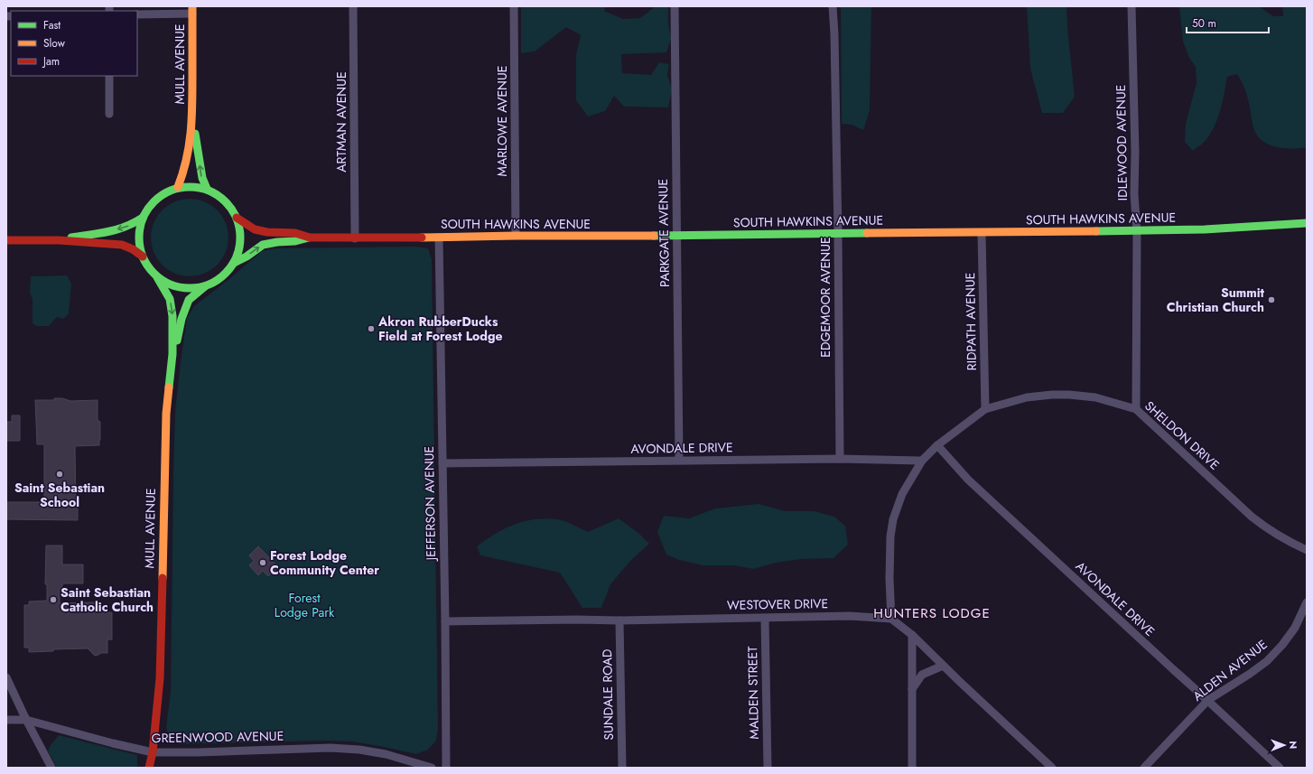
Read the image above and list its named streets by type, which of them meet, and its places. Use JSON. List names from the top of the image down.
{
  "streets": {
    "main road": ["MULL AVENUE", "SOUTH HAWKINS AVENUE"],
    "street": [
      "MARLOWE AVENUE",
      "ARTMAN AVENUE",
      "IDLEWOOD AVENUE",
      "PARKGATE AVENUE",
      "EDGEMOOR AVENUE",
      "RIDPATH AVENUE",
      "SHELDON DRIVE",
      "AVONDALE DRIVE",
      "JEFFERSON AVENUE",
      "WESTOVER DRIVE",
      "ALDEN AVENUE",
      "MALDEN STREET",
      "SUNDALE ROAD",
      "GREENWOOD AVENUE"
    ]
  },
  "crossings": [
    ["MULL AVENUE", "SOUTH HAWKINS AVENUE"],
    ["MULL AVENUE", "GREENWOOD AVENUE"],
    ["MARLOWE AVENUE", "SOUTH HAWKINS AVENUE"],
    ["ARTMAN AVENUE", "SOUTH HAWKINS AVENUE"],
    ["IDLEWOOD AVENUE", "SOUTH HAWKINS AVENUE"],
    ["IDLEWOOD AVENUE", "SHELDON DRIVE"],
    ["SOUTH HAWKINS AVENUE", "PARKGATE AVENUE"],
    ["SOUTH HAWKINS AVENUE", "EDGEMOOR AVENUE"],
    ["SOUTH HAWKINS AVENUE", "RIDPATH AVENUE"],
    ["SOUTH HAWKINS AVENUE", "JEFFERSON AVENUE"],
    ["PARKGATE AVENUE", "AVONDALE DRIVE"],
    ["EDGEMOOR AVENUE", "AVONDALE DRIVE"],
    ["RIDPATH AVENUE", "SHELDON DRIVE"],
    ["SHELDON DRIVE", "AVONDALE DRIVE"],
    ["SHELDON DRIVE", "WESTOVER DRIVE"],
    ["AVONDALE DRIVE", "JEFFERSON AVENUE"],
    ["AVONDALE DRIVE", "ALDEN AVENUE"],
    ["JEFFERSON AVENUE", "WESTOVER DRIVE"],
    ["WESTOVER DRIVE", "MALDEN STREET"],
    ["WESTOVER DRIVE", "SUNDALE ROAD"]
  ],
  "districts": ["HUNTERS LODGE"],
  "parks": ["Forest Lodge Park"],
  "places": [
    "Summit Christian Church",
    "Akron RubberDucks Field at Forest Lodge",
    "Saint Sebastian School",
    "Forest Lodge Community Center",
    "Saint Sebastian Catholic Church"
  ],
  "legend": ["Fast", "Slow", "Jam"],
  "scale_bar": "50 m",
  "north": "right"
}
